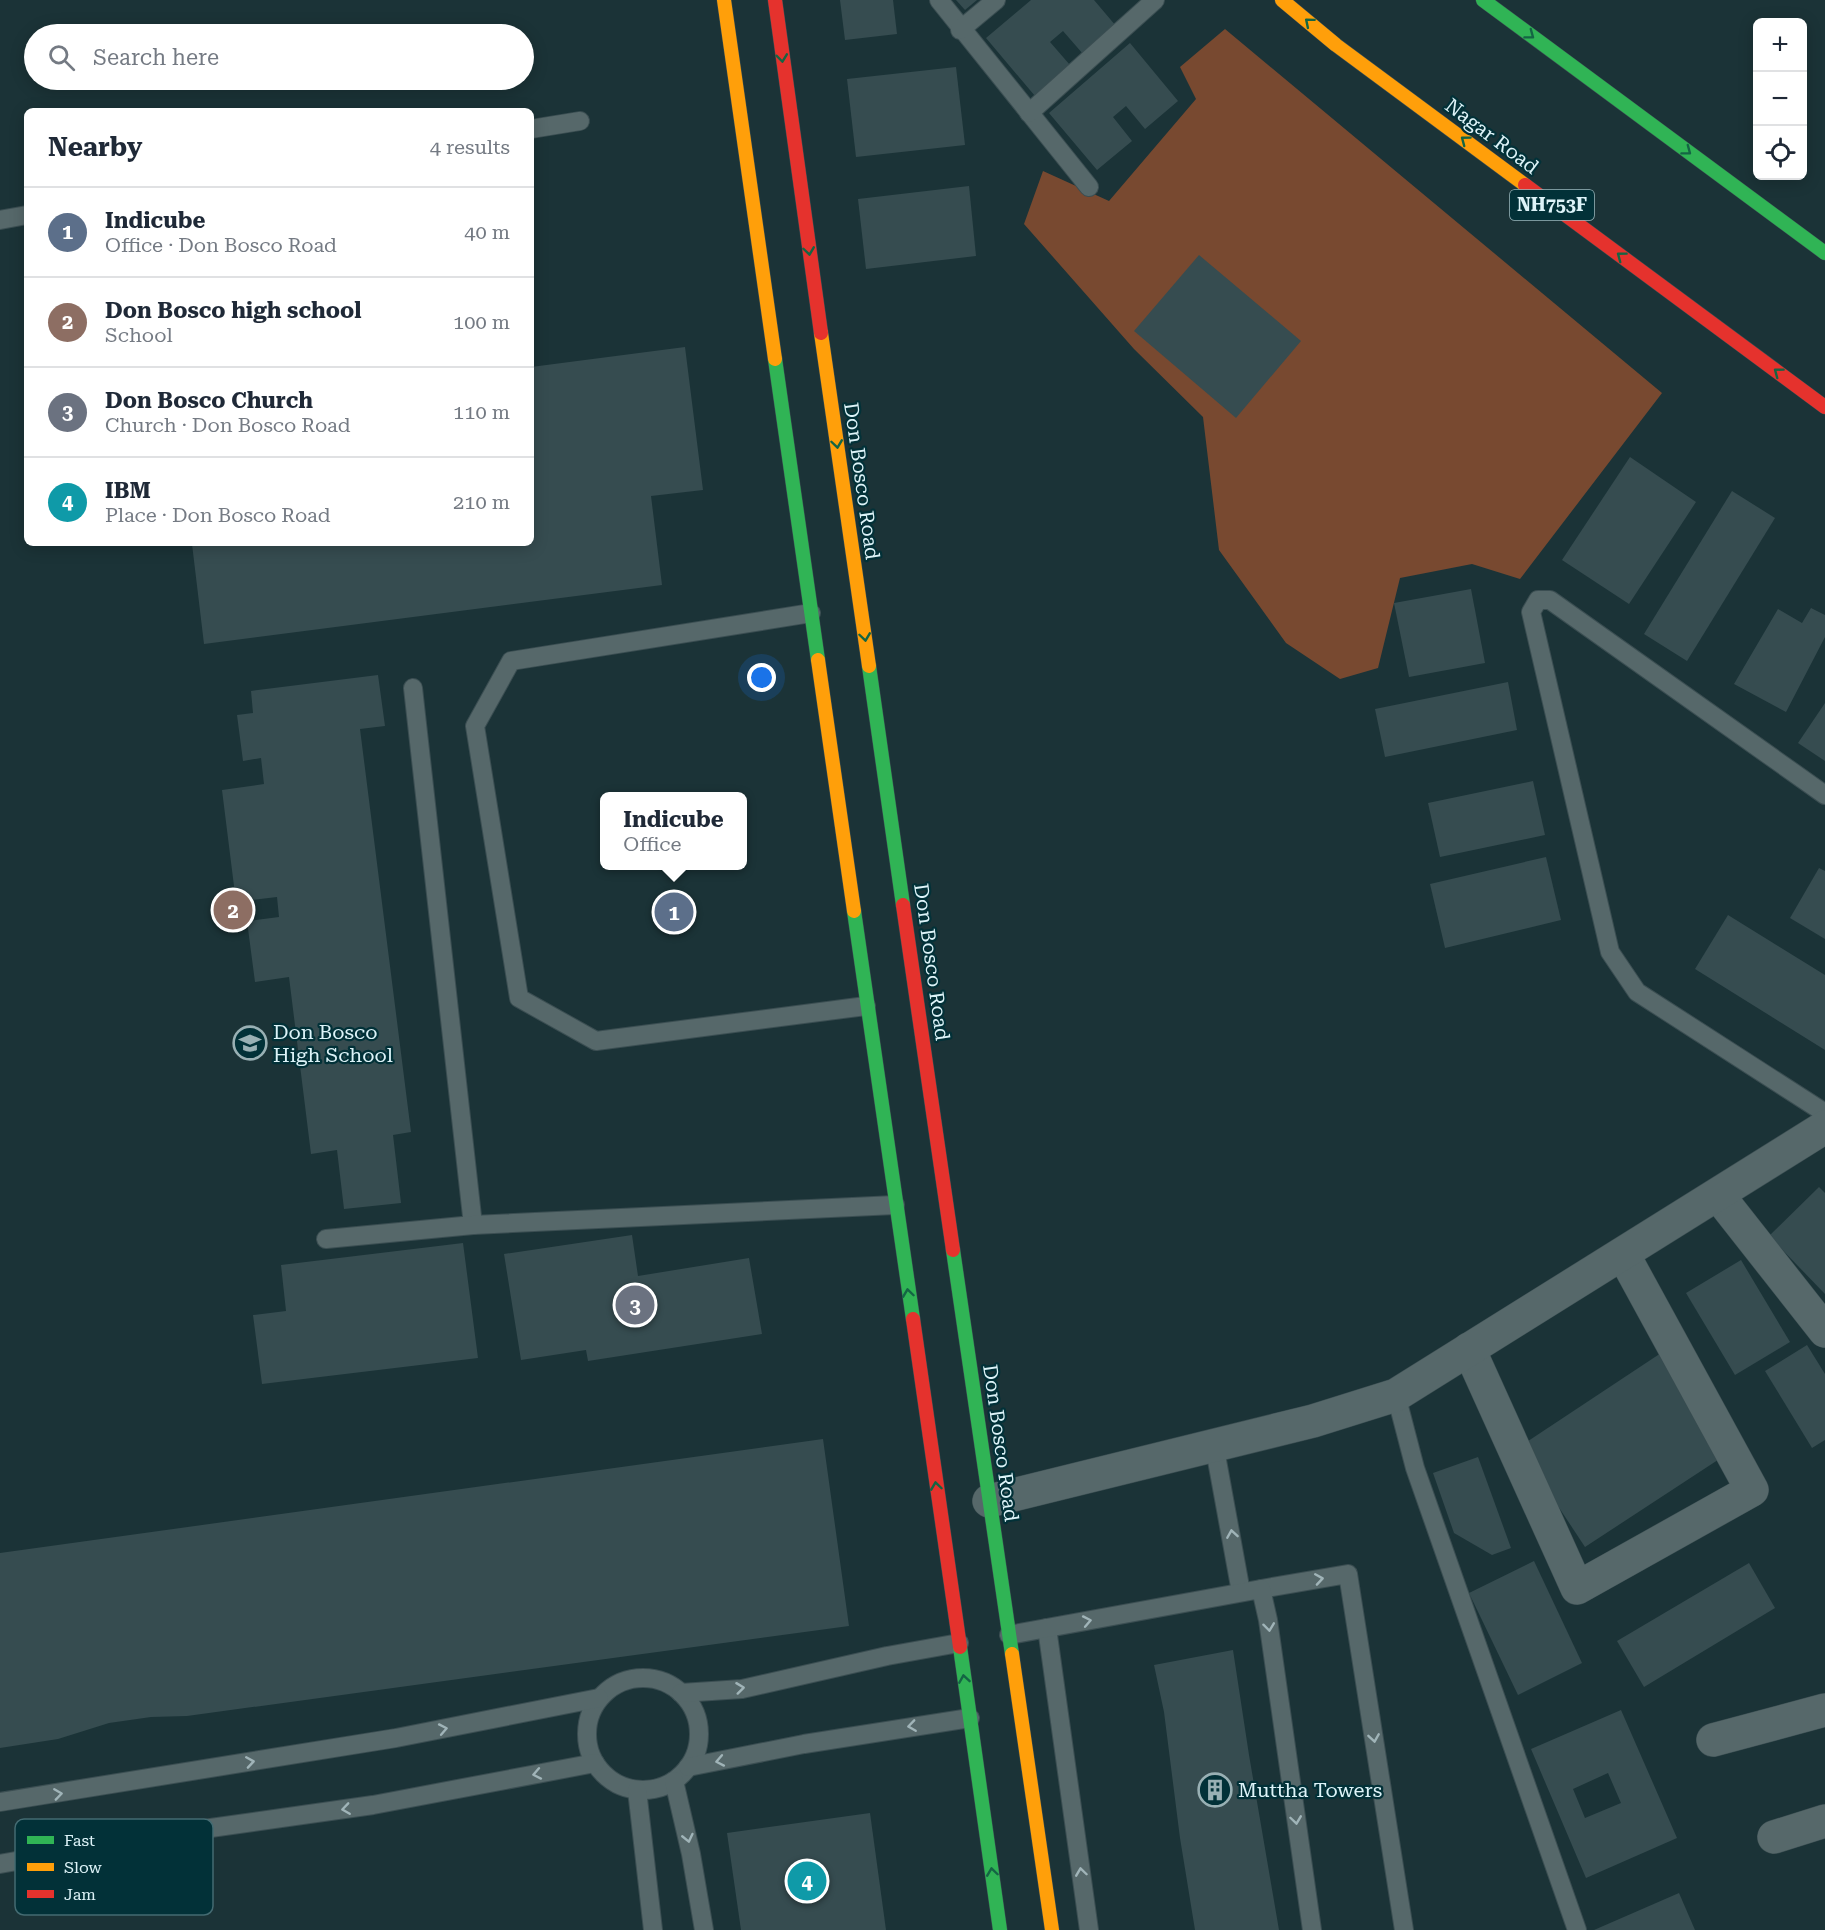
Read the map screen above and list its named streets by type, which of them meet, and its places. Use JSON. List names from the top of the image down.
{
  "streets": {
    "main road": ["Nagar Road", "NH753F", "Don Bosco Road"]
  },
  "one_way": ["Nagar Road"],
  "places": {
    "school or university": ["Don Bosco High School"],
    "building": ["Muttha Towers"]
  },
  "legend": ["Fast", "Slow", "Jam"],
  "page": {
    "map_buttons": ["+", "−"],
    "search": "Search here",
    "heading": ["Nearby", "4 results"],
    "list": [
      {
        "mark": "1",
        "name": "Indicube",
        "note": "Office · Don Bosco Road",
        "value": "40 m"
      },
      {
        "mark": "2",
        "name": "Don Bosco high school",
        "note": "School",
        "value": "100 m"
      },
      {
        "mark": "3",
        "name": "Don Bosco Church",
        "note": "Church · Don Bosco Road",
        "value": "110 m"
      },
      {
        "mark": "4",
        "name": "IBM",
        "note": "Place · Don Bosco Road",
        "value": "210 m"
      }
    ],
    "popup": ["Indicube", "Office"],
    "pins": [
      "2",
      "1",
      "3",
      "4"
    ]
  }
}
